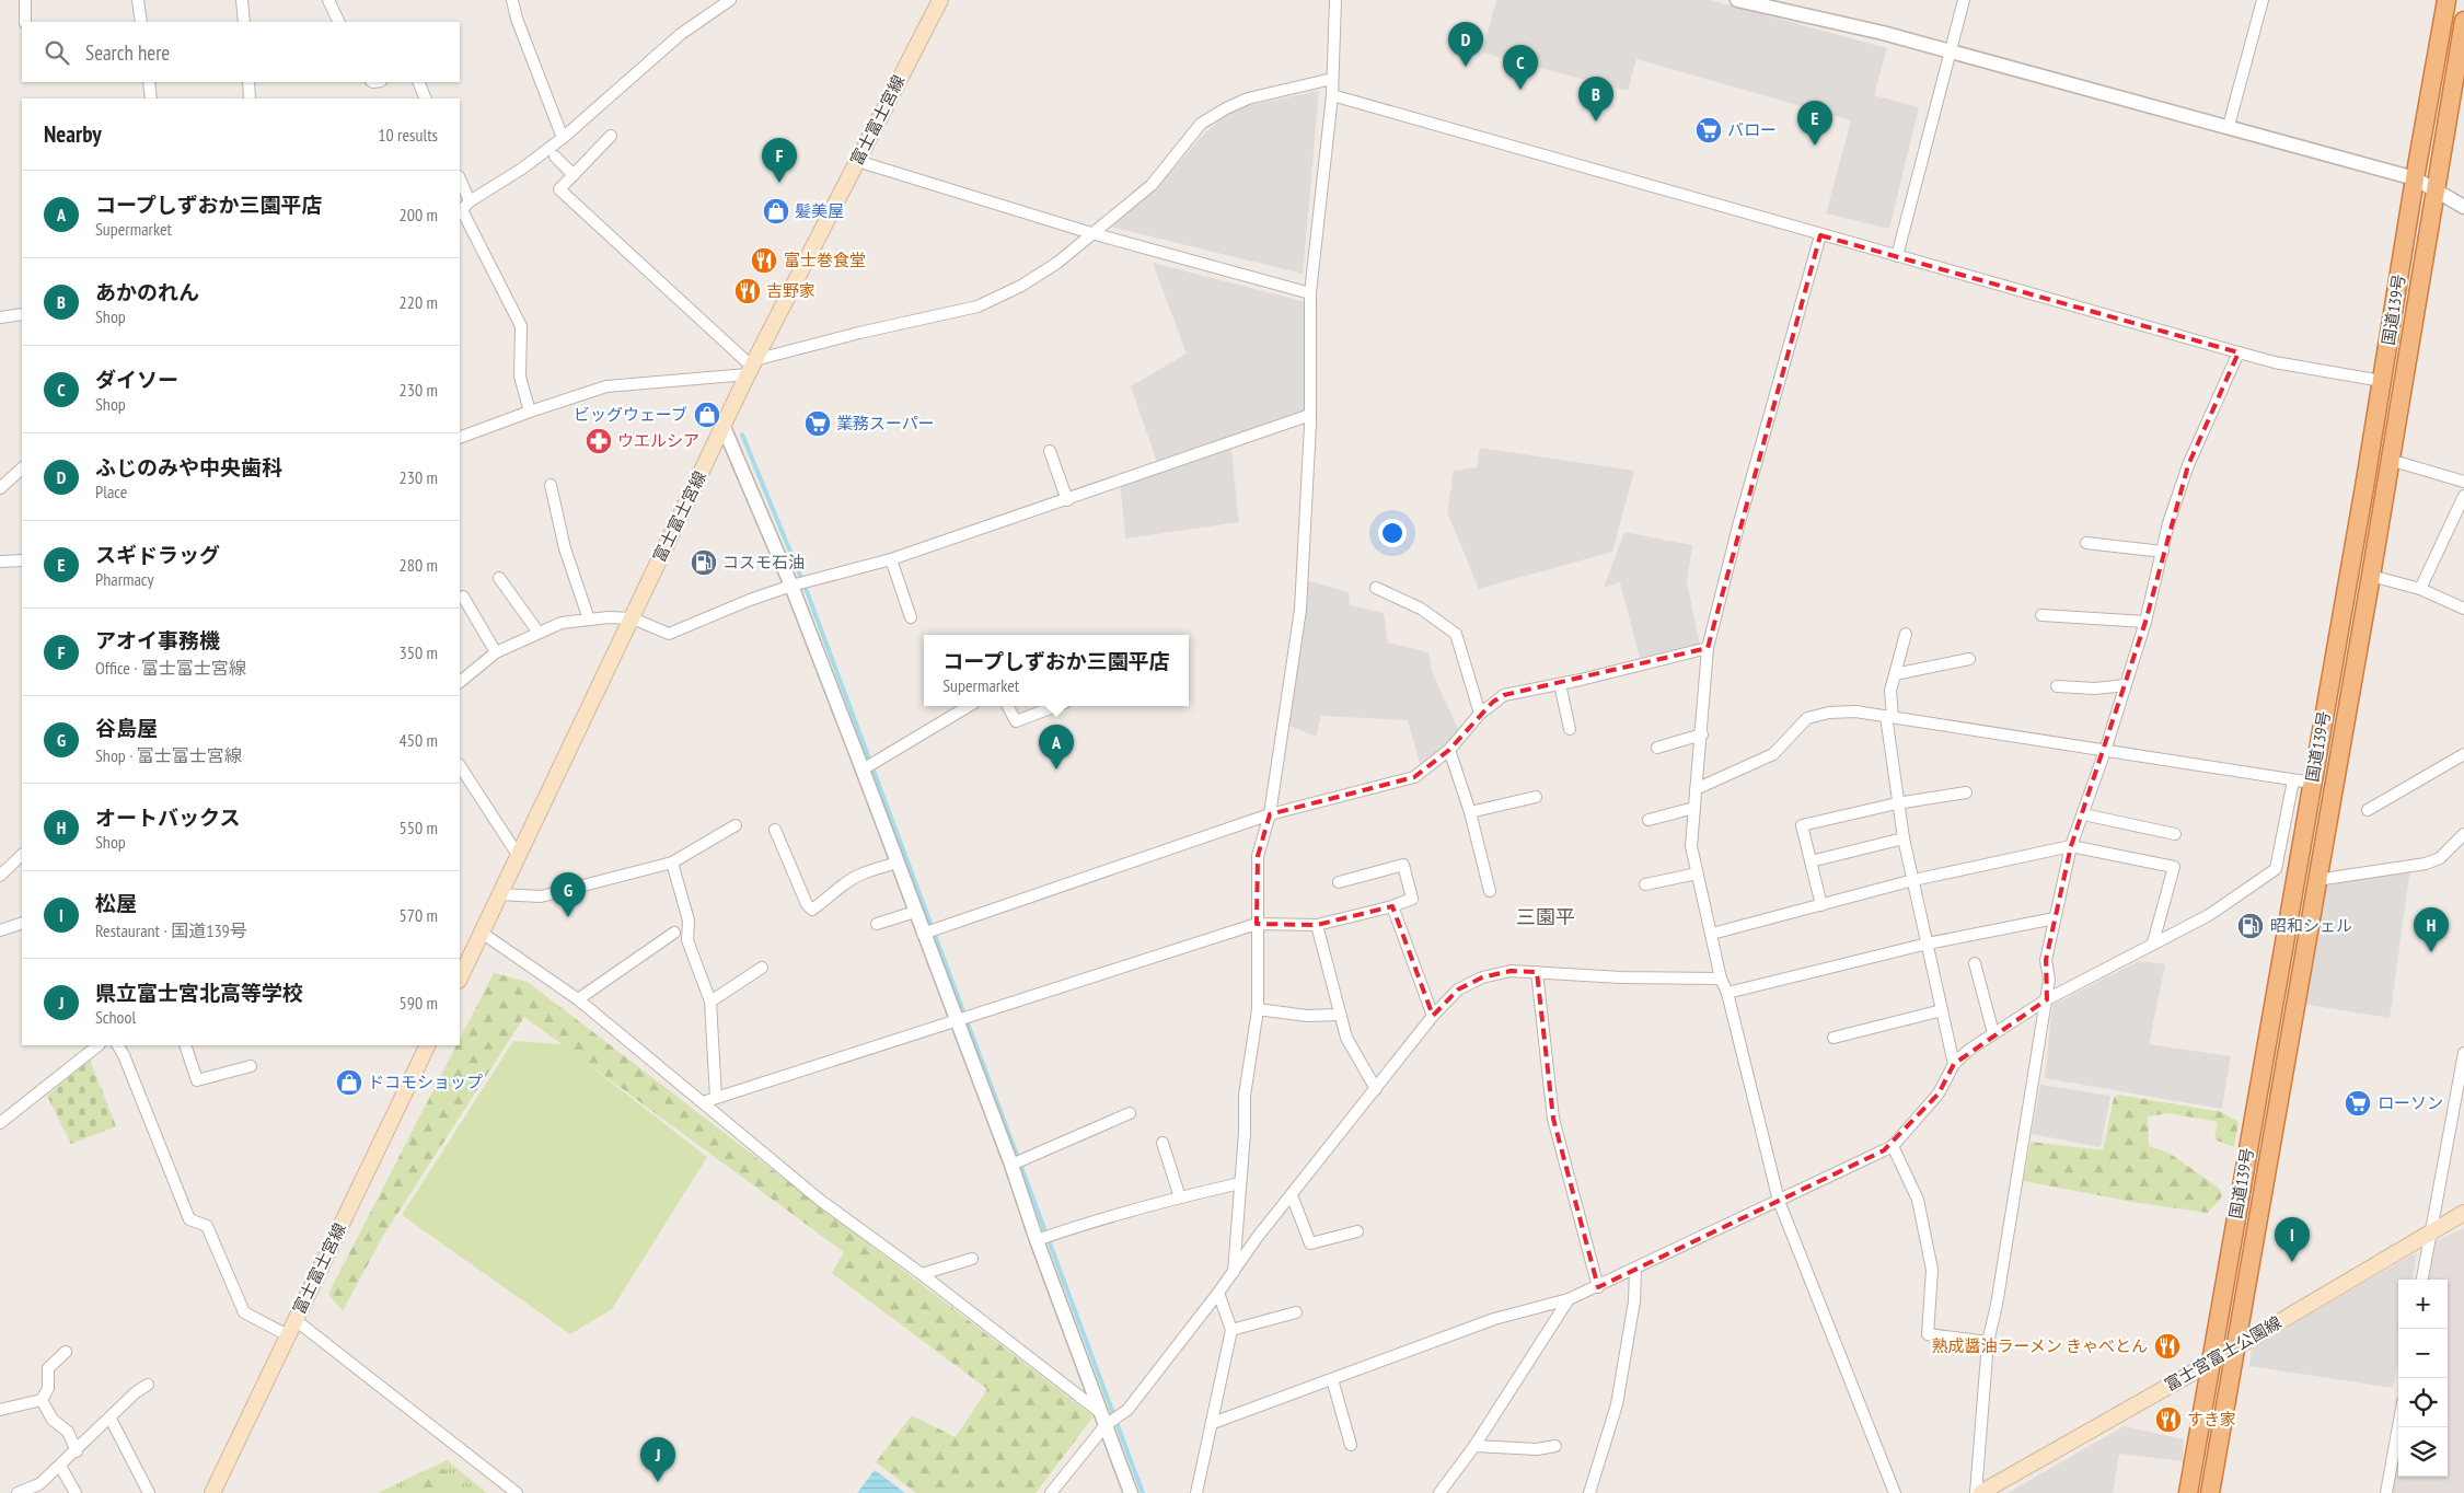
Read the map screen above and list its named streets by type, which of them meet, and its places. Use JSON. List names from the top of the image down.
{
  "streets": {
    "highway": ["国道139号"],
    "main road": ["富士富士宮線", "富士宮富士公園線"]
  },
  "crossings": [
    ["国道139号", "富士宮富士公園線"]
  ],
  "districts": ["三園平"],
  "places": {
    "supermarket": ["バロー", "業務スーパー", "ローソン"],
    "shop": ["髪美屋", "ビッグウェーブ", "ドコモショップ"],
    "restaurant": [
      "富士巻食堂",
      "吉野家",
      "熟成醤油ラーメン きゃべとん",
      "すき家"
    ],
    "pharmacy": ["ウエルシア"],
    "fuel station": ["コスモ石油", "昭和シェル"]
  },
  "page": {
    "pins": [
      "D",
      "C",
      "B",
      "E",
      "F",
      "A",
      "G",
      "H",
      "I",
      "J"
    ],
    "search": "Search here",
    "heading": ["Nearby", "10 results"],
    "list": [
      {
        "mark": "A",
        "name": "コープしずおか三園平店",
        "note": "Supermarket",
        "value": "200 m"
      },
      {
        "mark": "B",
        "name": "あかのれん",
        "note": "Shop",
        "value": "220 m"
      },
      {
        "mark": "C",
        "name": "ダイソー",
        "note": "Shop",
        "value": "230 m"
      },
      {
        "mark": "D",
        "name": "ふじのみや中央歯科",
        "note": "Place",
        "value": "230 m"
      },
      {
        "mark": "E",
        "name": "スギドラッグ",
        "note": "Pharmacy",
        "value": "280 m"
      },
      {
        "mark": "F",
        "name": "アオイ事務機",
        "note": "Office · 富士富士宮線",
        "value": "350 m"
      },
      {
        "mark": "G",
        "name": "谷島屋",
        "note": "Shop · 富士富士宮線",
        "value": "450 m"
      },
      {
        "mark": "H",
        "name": "オートバックス",
        "note": "Shop",
        "value": "550 m"
      },
      {
        "mark": "I",
        "name": "松屋",
        "note": "Restaurant · 国道139号",
        "value": "570 m"
      },
      {
        "mark": "J",
        "name": "県立富士宮北高等学校",
        "note": "School",
        "value": "590 m"
      }
    ],
    "popup": ["コープしずおか三園平店", "Supermarket"],
    "map_buttons": ["+", "−"]
  }
}
